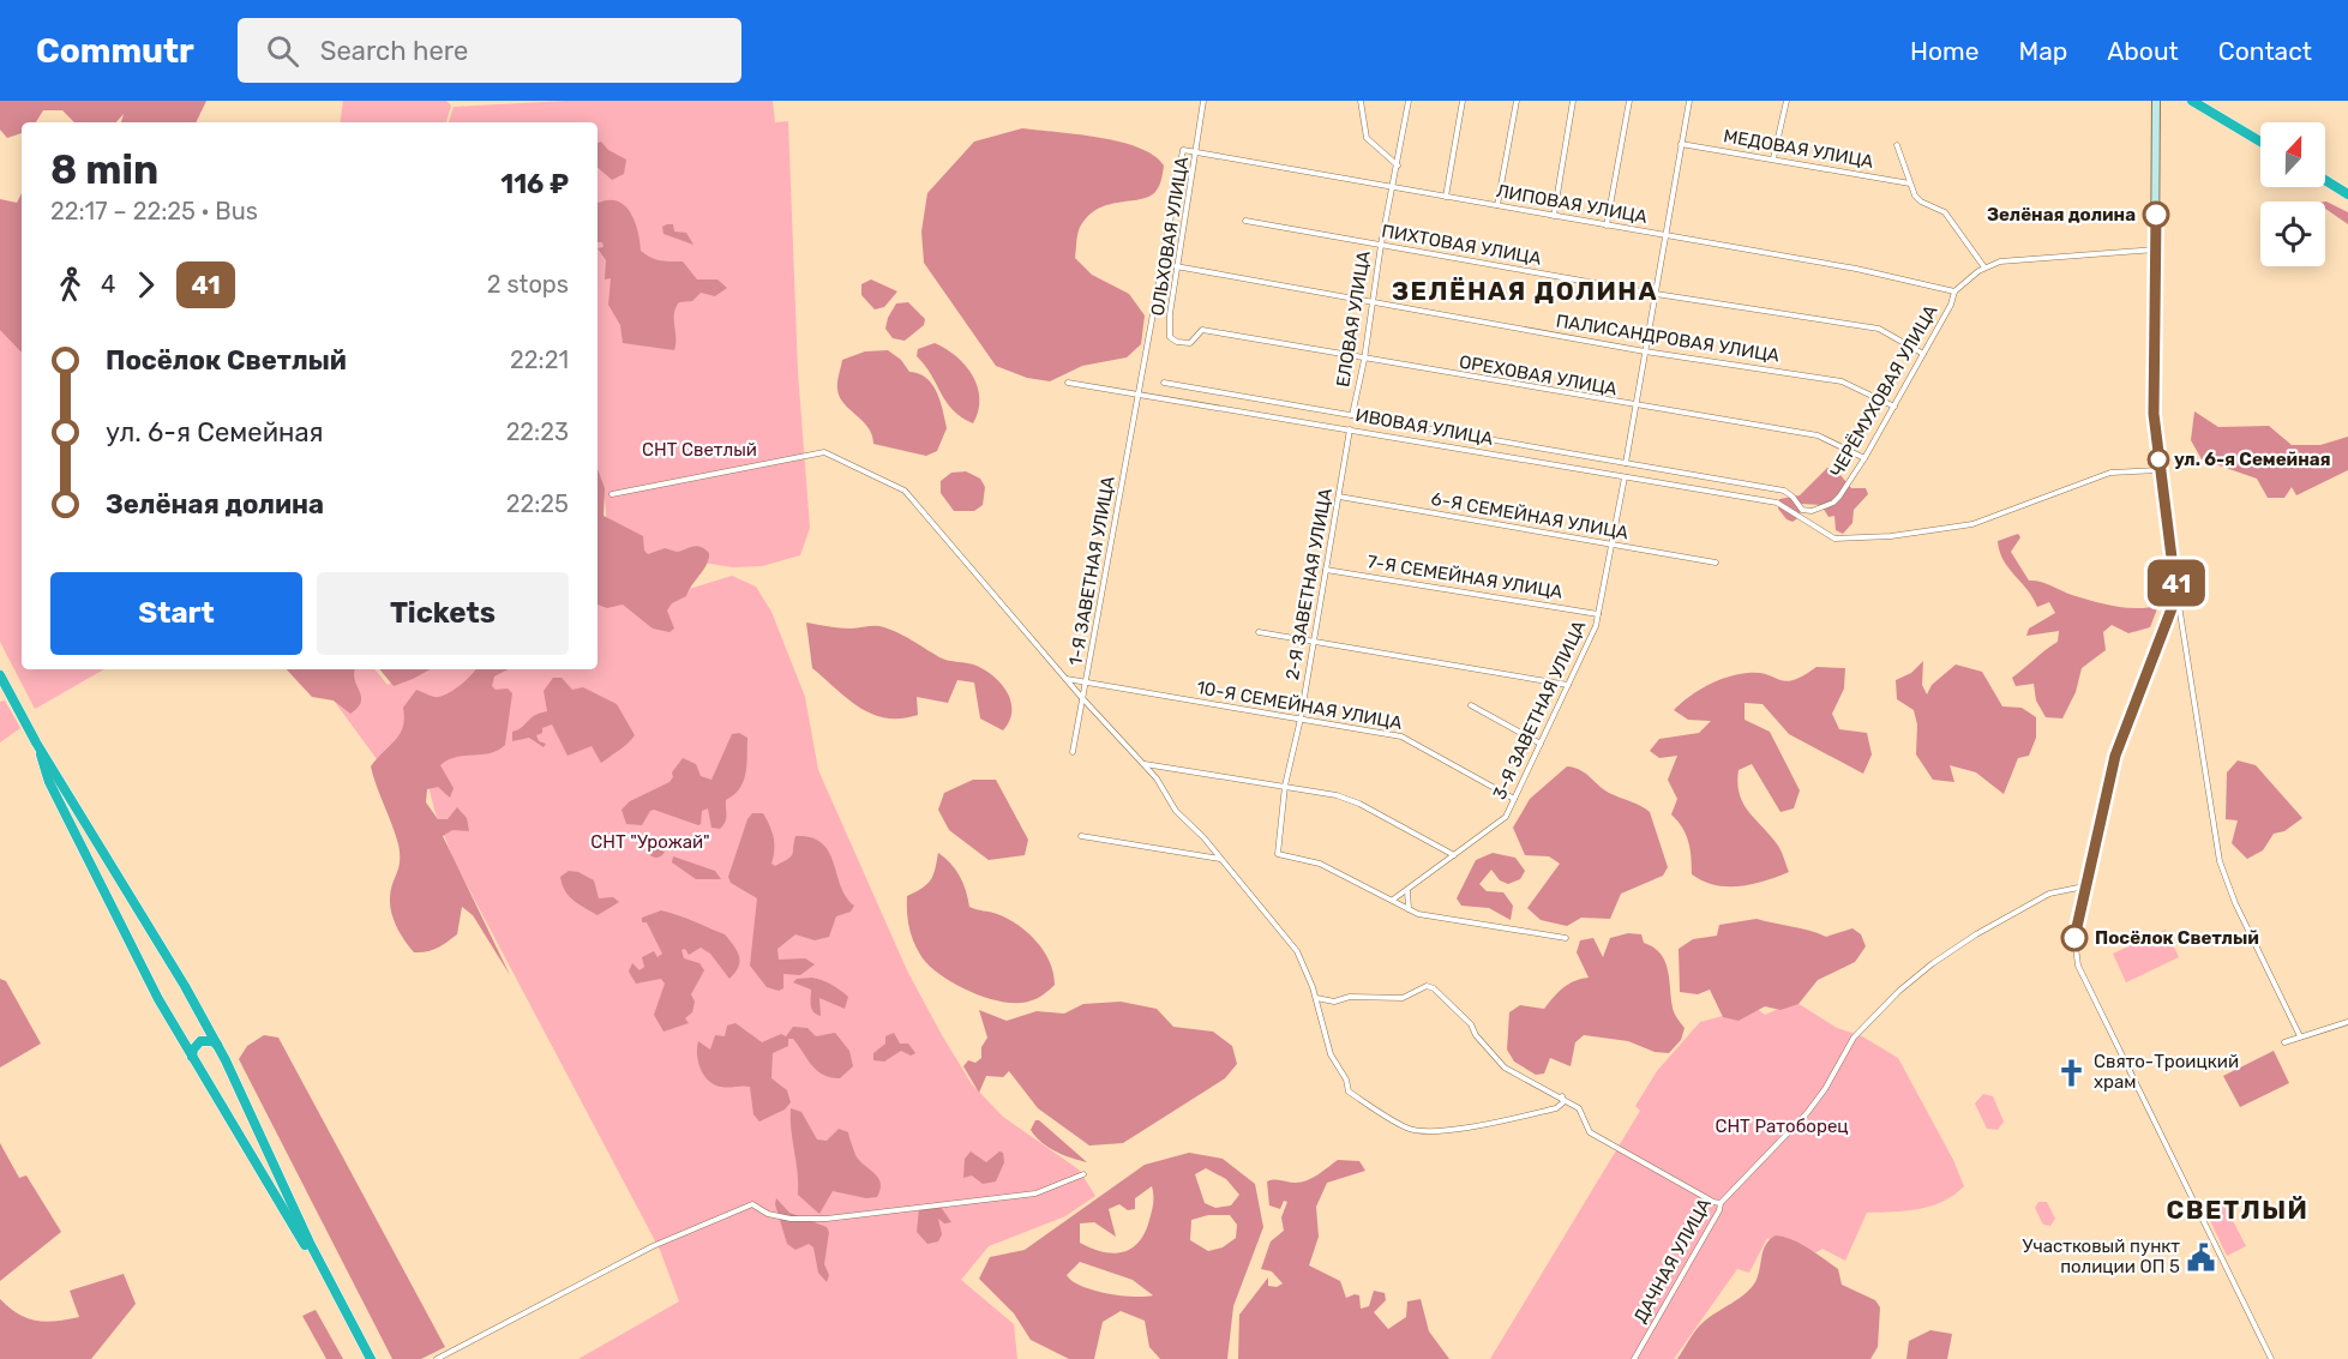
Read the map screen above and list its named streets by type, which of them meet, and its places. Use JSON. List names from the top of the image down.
{
  "streets": {
    "street": [
      "МЕДОВАЯ УЛИЦА",
      "ЛИПОВАЯ УЛИЦА",
      "ОЛЬХОВАЯ УЛИЦА",
      "ПИХТОВАЯ УЛИЦА",
      "ЕЛОВАЯ УЛИЦА",
      "ПАЛИСАНДРОВАЯ УЛИЦА",
      "ОРЕХОВАЯ УЛИЦА",
      "ЧЕРЁМУХОВАЯ УЛИЦА",
      "ИВОВАЯ УЛИЦА",
      "6-Я СЕМЕЙНАЯ УЛИЦА",
      "1-Я ЗАВЕТНАЯ УЛИЦА",
      "7-Я СЕМЕЙНАЯ УЛИЦА",
      "2-Я ЗАВЕТНАЯ УЛИЦА",
      "10-Я СЕМЕЙНАЯ УЛИЦА",
      "3-Я ЗАВЕТНАЯ УЛИЦА",
      "ДАЧНАЯ УЛИЦА"
    ]
  },
  "crossings": [
    ["ЛИПОВАЯ УЛИЦА", "ОЛЬХОВАЯ УЛИЦА"],
    ["ЛИПОВАЯ УЛИЦА", "ЕЛОВАЯ УЛИЦА"],
    ["ЛИПОВАЯ УЛИЦА", "ЧЕРЁМУХОВАЯ УЛИЦА"],
    ["ЛИПОВАЯ УЛИЦА", "1-Я ЗАВЕТНАЯ УЛИЦА"],
    ["ОЛЬХОВАЯ УЛИЦА", "ПАЛИСАНДРОВАЯ УЛИЦА"],
    ["ОЛЬХОВАЯ УЛИЦА", "ОРЕХОВАЯ УЛИЦА"],
    ["ПИХТОВАЯ УЛИЦА", "ЕЛОВАЯ УЛИЦА"],
    ["ПИХТОВАЯ УЛИЦА", "ЧЕРЁМУХОВАЯ УЛИЦА"],
    ["ЕЛОВАЯ УЛИЦА", "ПАЛИСАНДРОВАЯ УЛИЦА"],
    ["ЕЛОВАЯ УЛИЦА", "ОРЕХОВАЯ УЛИЦА"],
    ["ЕЛОВАЯ УЛИЦА", "ИВОВАЯ УЛИЦА"],
    ["ПАЛИСАНДРОВАЯ УЛИЦА", "ЧЕРЁМУХОВАЯ УЛИЦА"],
    ["ОРЕХОВАЯ УЛИЦА", "ЧЕРЁМУХОВАЯ УЛИЦА"],
    ["ЧЕРЁМУХОВАЯ УЛИЦА", "ИВОВАЯ УЛИЦА"],
    ["ИВОВАЯ УЛИЦА", "1-Я ЗАВЕТНАЯ УЛИЦА"],
    ["ИВОВАЯ УЛИЦА", "2-Я ЗАВЕТНАЯ УЛИЦА"],
    ["ИВОВАЯ УЛИЦА", "3-Я ЗАВЕТНАЯ УЛИЦА"],
    ["6-Я СЕМЕЙНАЯ УЛИЦА", "2-Я ЗАВЕТНАЯ УЛИЦА"],
    ["6-Я СЕМЕЙНАЯ УЛИЦА", "3-Я ЗАВЕТНАЯ УЛИЦА"],
    ["1-Я ЗАВЕТНАЯ УЛИЦА", "10-Я СЕМЕЙНАЯ УЛИЦА"],
    ["7-Я СЕМЕЙНАЯ УЛИЦА", "2-Я ЗАВЕТНАЯ УЛИЦА"],
    ["7-Я СЕМЕЙНАЯ УЛИЦА", "3-Я ЗАВЕТНАЯ УЛИЦА"],
    ["2-Я ЗАВЕТНАЯ УЛИЦА", "10-Я СЕМЕЙНАЯ УЛИЦА"],
    ["2-Я ЗАВЕТНАЯ УЛИЦА", "3-Я ЗАВЕТНАЯ УЛИЦА"],
    ["10-Я СЕМЕЙНАЯ УЛИЦА", "3-Я ЗАВЕТНАЯ УЛИЦА"]
  ],
  "districts": ["ЗЕЛЁНАЯ ДОЛИНА", "СВЕТЛЫЙ"],
  "parks": ["СНТ Светлый", "СНТ \"Урожай\"", "СНТ Ратоборец"],
  "places": {
    "other": ["Зелёная долина", "ул. 6-я Семейная", "Посёлок Светлый"],
    "church": ["Свято-Троицкий храм"],
    "public building": ["Участковый пункт полиции ОП 5"]
  },
  "lines": ["bus line 41"],
  "north": "top",
  "page": {
    "header": "Commutr",
    "search": "Search here",
    "nav": [
      "Home",
      "Map",
      "About",
      "Contact"
    ],
    "on_map": "41",
    "heading": ["8 min", "22:17 – 22:25 · Bus", "116 ₽"],
    "legs": ["4", "41", "2 stops"],
    "list": [
      {
        "name": "Посёлок Светлый",
        "value": "22:21"
      },
      {
        "name": "ул. 6-я Семейная",
        "value": "22:23"
      },
      {
        "name": "Зелёная долина",
        "value": "22:25"
      }
    ],
    "buttons": ["Start", "Tickets"]
  }
}
